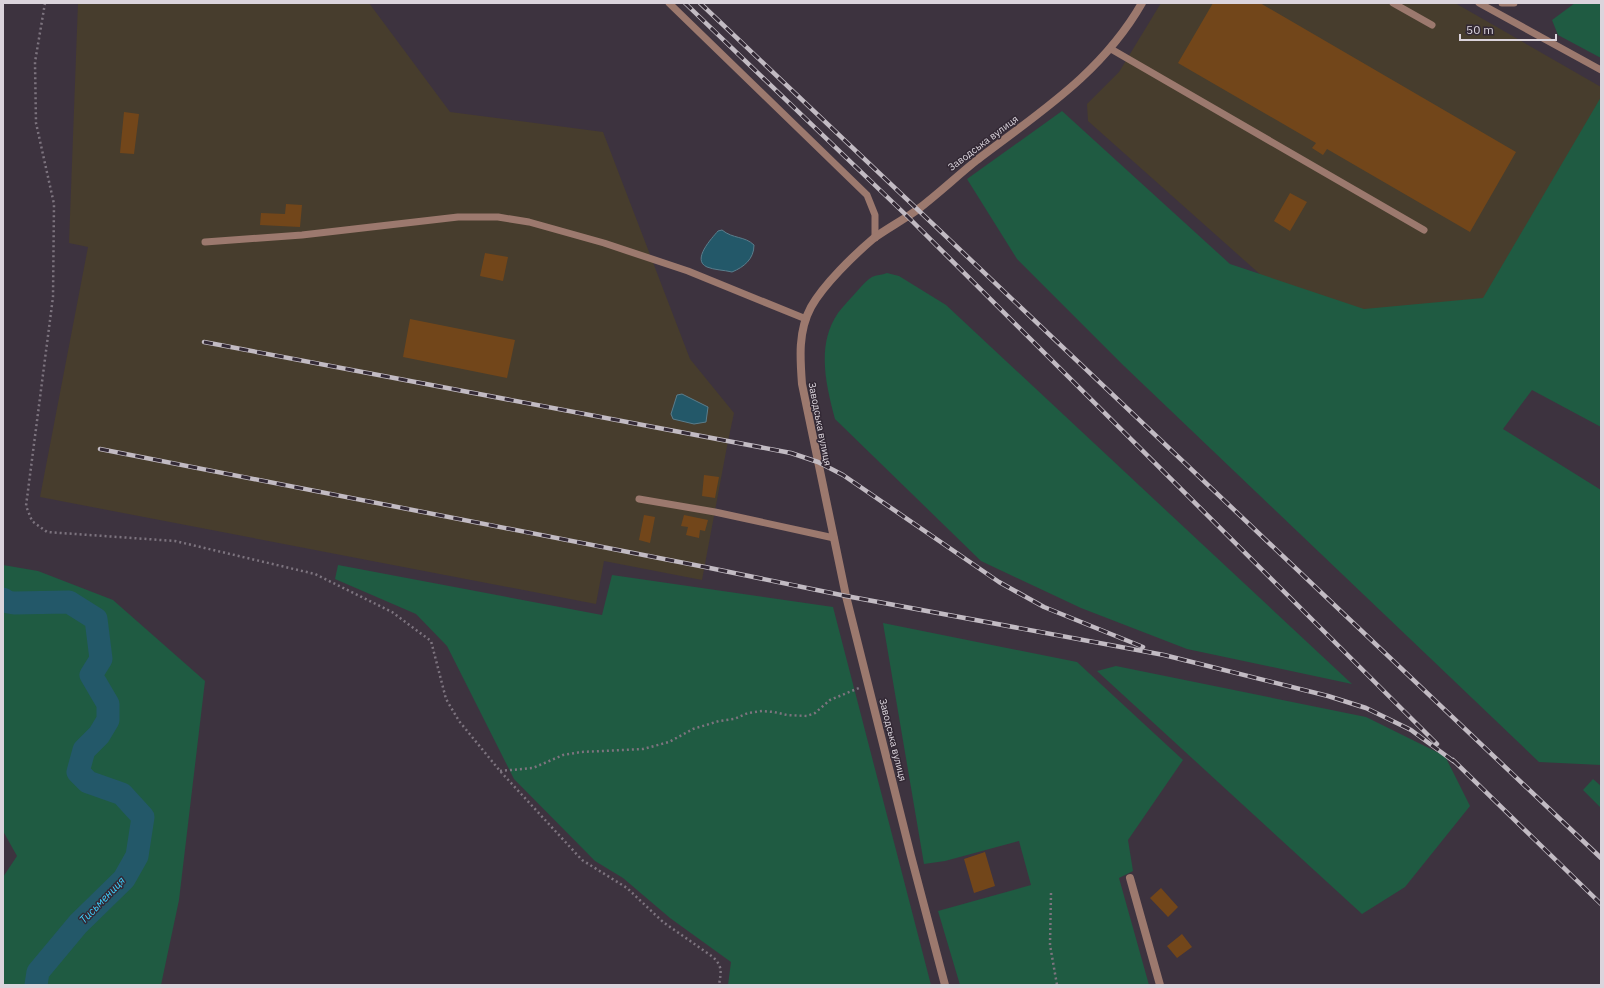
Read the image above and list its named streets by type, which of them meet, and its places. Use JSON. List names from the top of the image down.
{
  "streets": {
    "street": ["Заводська вулиця"]
  },
  "water": ["Тисьмениця"],
  "scale_bar": "50 m"
}
